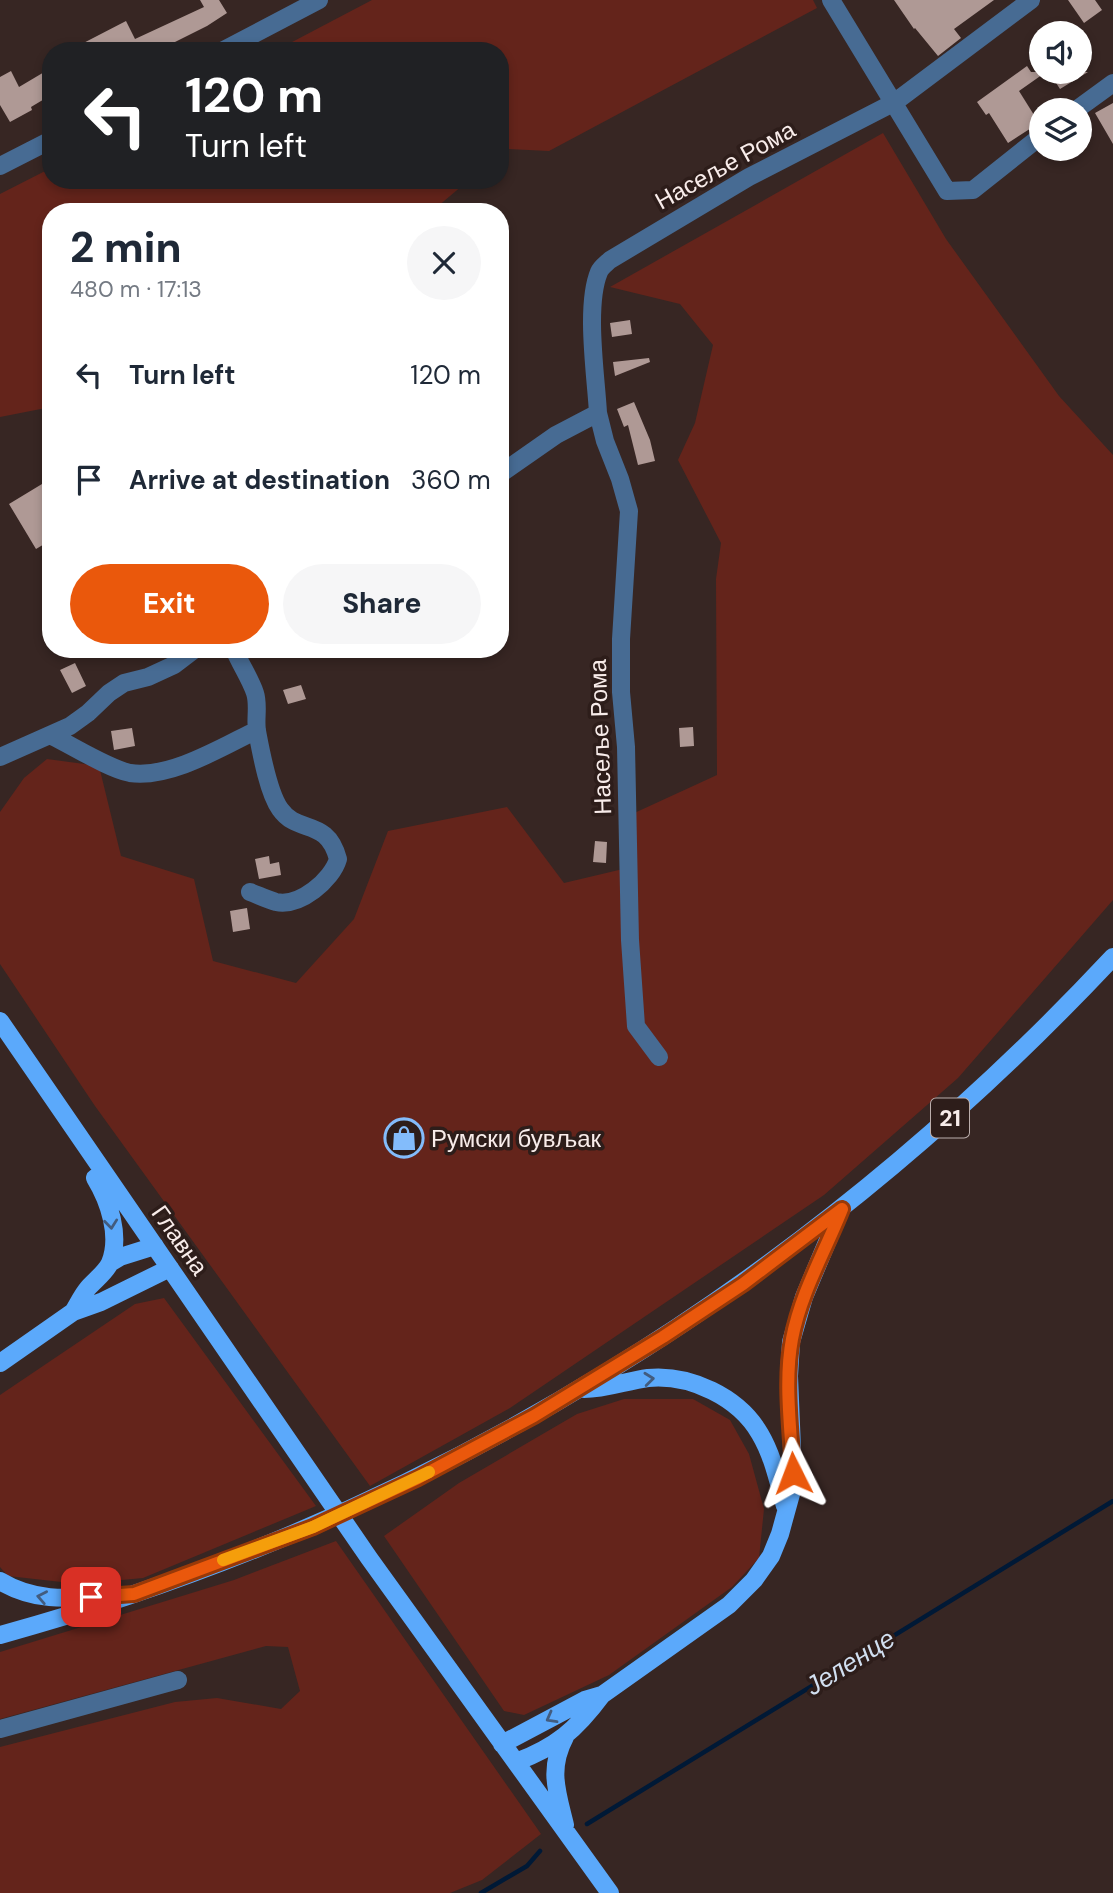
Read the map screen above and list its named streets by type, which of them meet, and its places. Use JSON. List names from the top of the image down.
{
  "streets": {
    "main road": ["21", "Главна"],
    "street": ["Насеље Рома"]
  },
  "water": ["Јеленце"],
  "places": {
    "shop": ["Румски бувљак"]
  },
  "page": {
    "turn": ["120 m", "Turn left"],
    "heading": ["2 min", "480 m · 17:13"],
    "list": [
      {
        "name": "Turn left",
        "value": "120 m"
      },
      {
        "name": "Arrive at destination",
        "value": "360 m"
      }
    ],
    "buttons": ["Exit", "Share"]
  }
}
